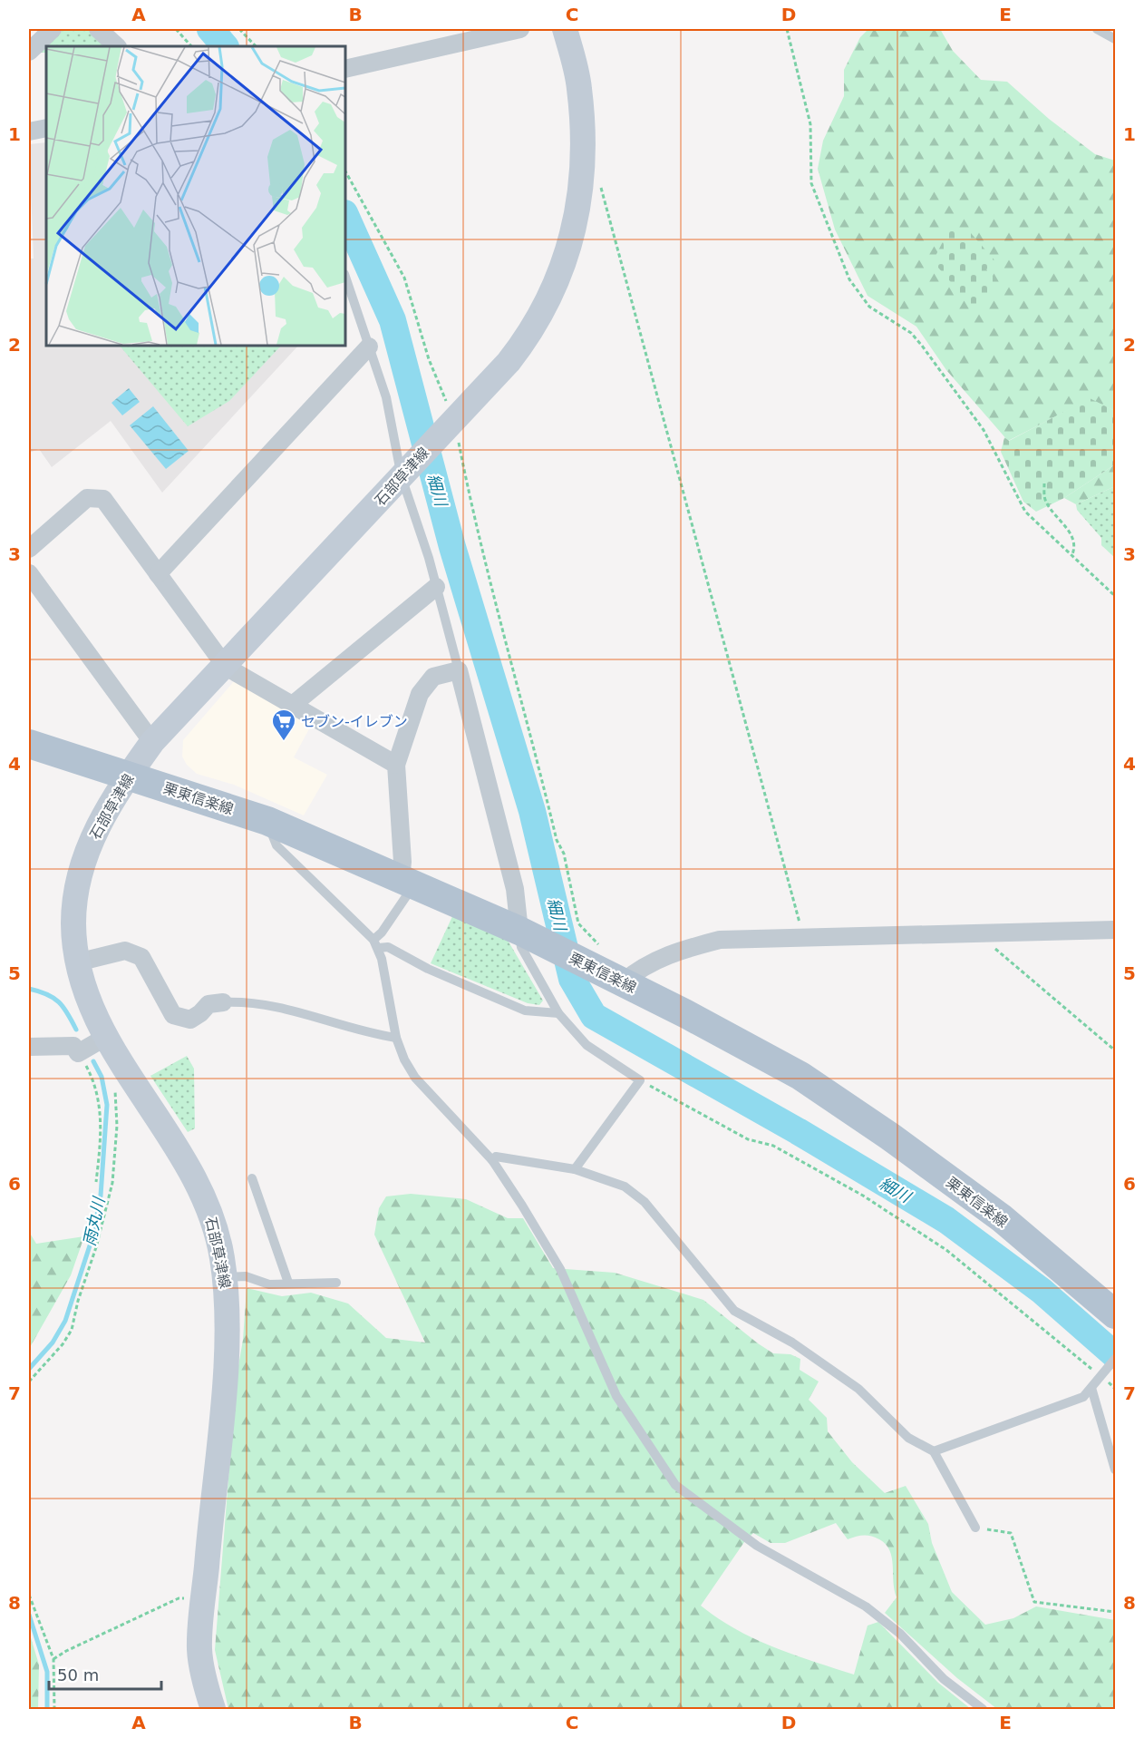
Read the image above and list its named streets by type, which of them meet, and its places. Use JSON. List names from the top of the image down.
{
  "streets": {
    "main road": ["石部草津線", "栗東信楽線"]
  },
  "crossings": [
    ["石部草津線", "栗東信楽線"]
  ],
  "water": ["細川", "雨丸川"],
  "places": {
    "supermarket": ["セブン-イレブン"]
  },
  "scale_bar": "50 m",
  "grid": {
    "columns": [
      "A",
      "B",
      "C",
      "D",
      "E"
    ],
    "rows": [
      "1",
      "2",
      "3",
      "4",
      "5",
      "6",
      "7",
      "8"
    ]
  }
}
